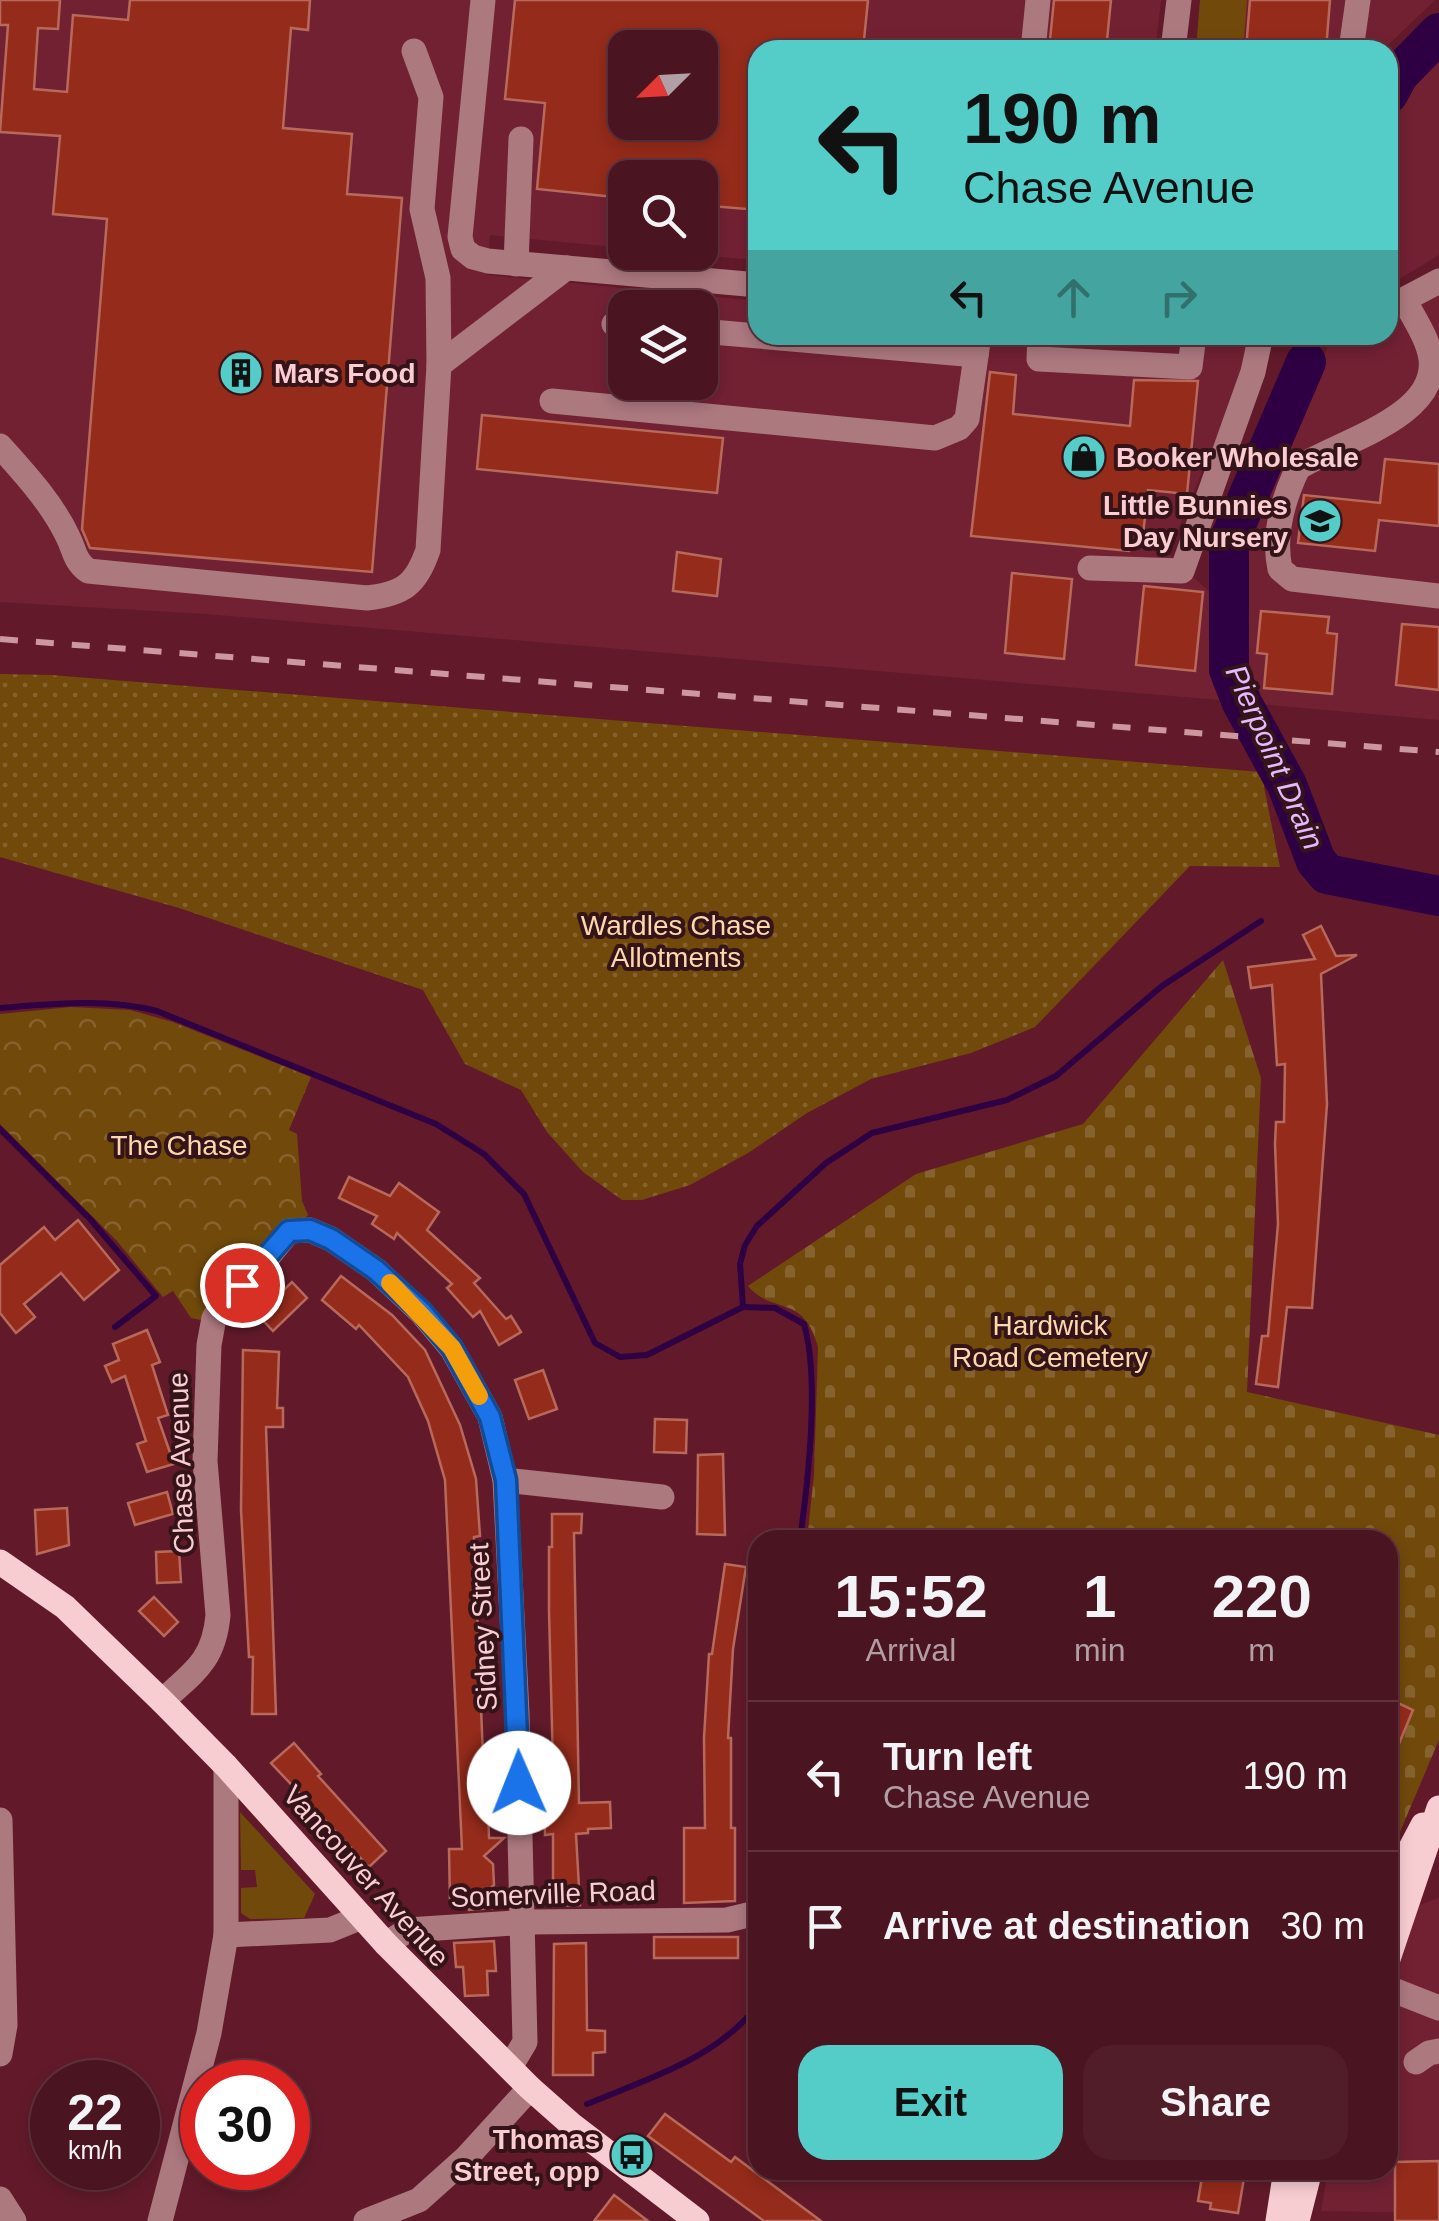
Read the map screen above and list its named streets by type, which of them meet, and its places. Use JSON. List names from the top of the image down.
{
  "streets": {
    "main road": ["Vancouver Avenue"],
    "street": ["Chase Avenue", "Sidney Street", "Somerville Road"]
  },
  "crossings": [
    ["Chase Avenue", "Sidney Street"],
    ["Chase Avenue", "Vancouver Avenue"],
    ["Sidney Street", "Vancouver Avenue"],
    ["Sidney Street", "Somerville Road"],
    ["Vancouver Avenue", "Somerville Road"]
  ],
  "water": ["Pierpoint Drain"],
  "parks": ["Wardles Chase Allotments", "The Chase", "Hardwick Road Cemetery"],
  "places": {
    "building": ["Mars Food"],
    "shop": ["Booker Wholesale"],
    "school or university": ["Little Bunnies Day Nursery"],
    "bus stop": ["Thomas Street, opp"]
  },
  "north": "bottom left",
  "page": {
    "turn": ["190 m", "Chase Avenue"],
    "eta": [
      "15:52",
      "Arrival",
      "1",
      "min",
      "220",
      "m"
    ],
    "list": [
      {
        "name": "Turn left",
        "note": "Chase Avenue",
        "value": "190 m"
      },
      {
        "name": "Arrive at destination",
        "value": "30 m"
      }
    ],
    "buttons": ["Exit", "Share"],
    "speed": "22 km/h",
    "limit": "30"
  }
}
